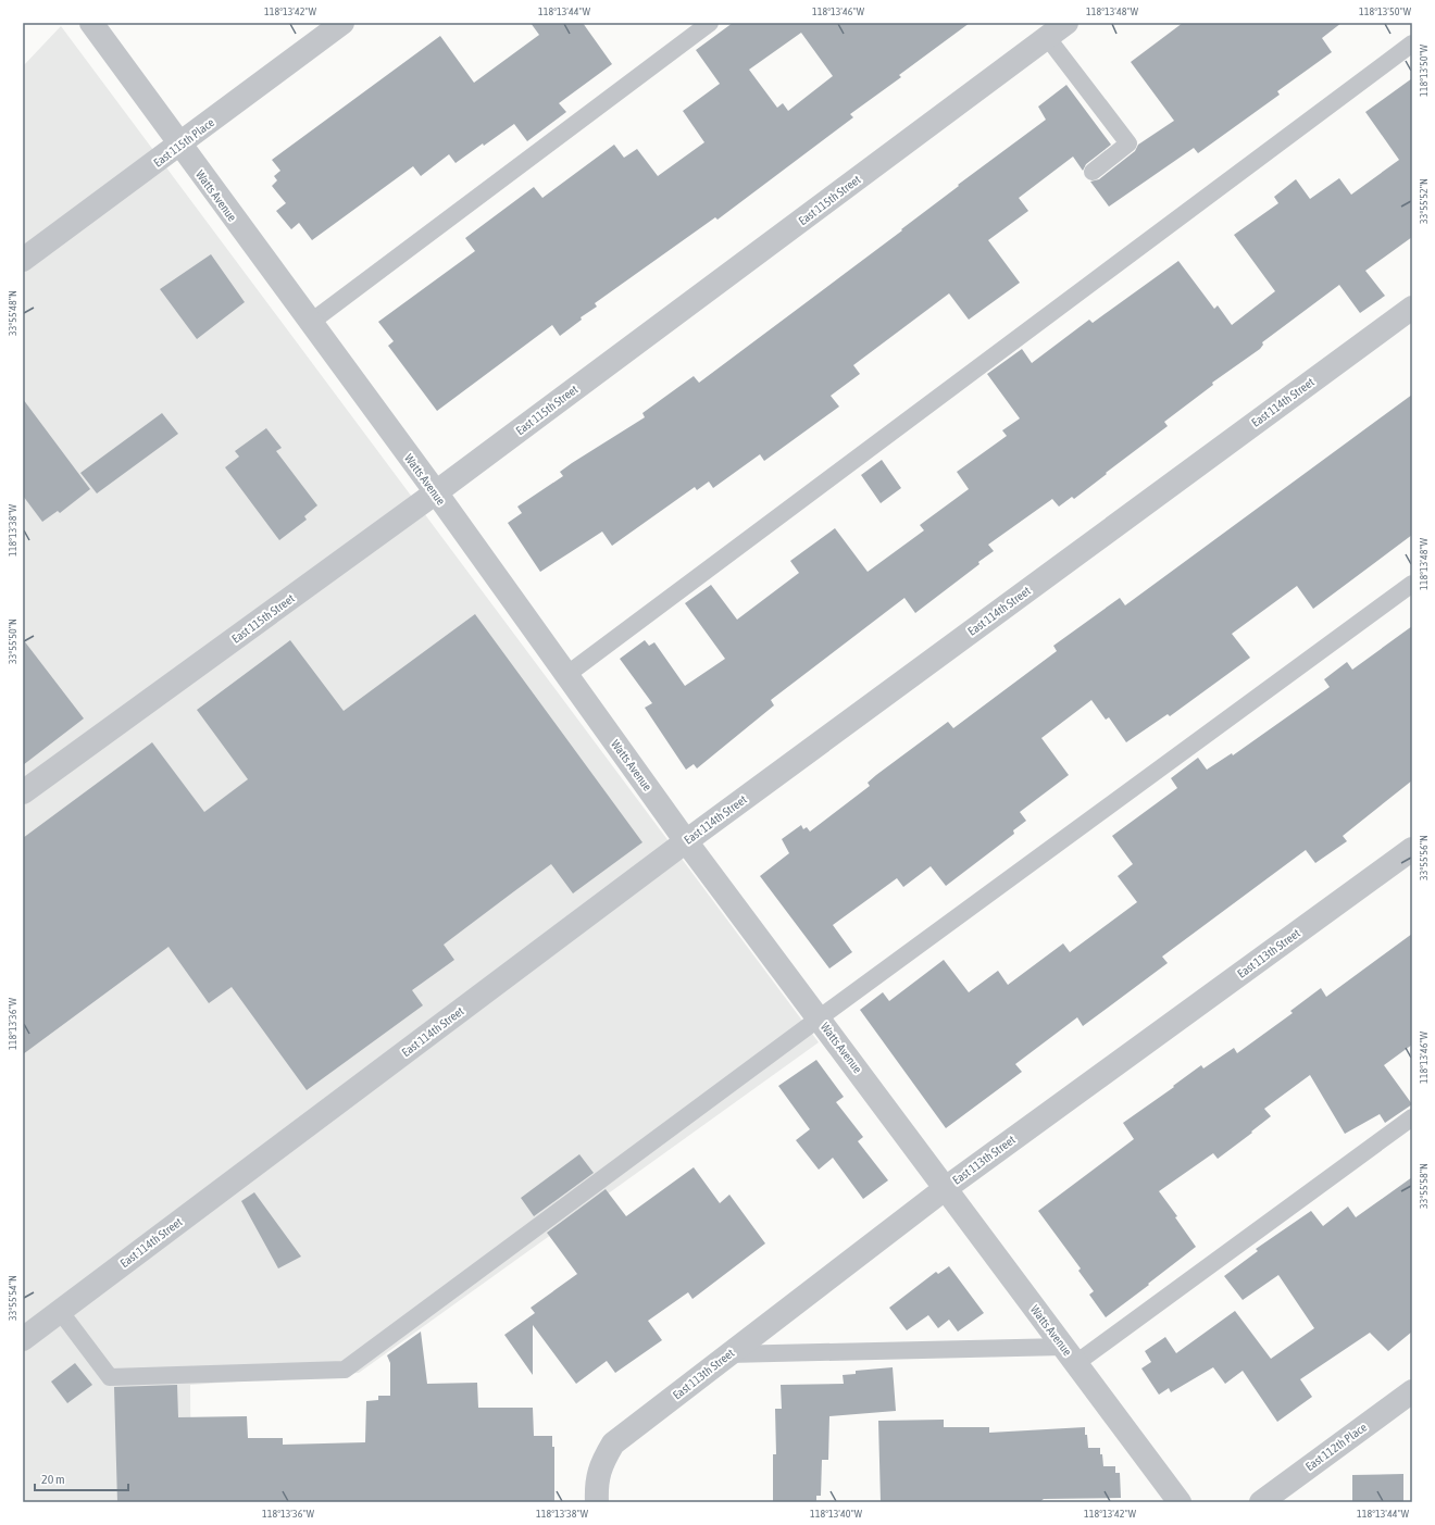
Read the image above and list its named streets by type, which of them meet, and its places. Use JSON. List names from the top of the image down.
{
  "streets": {
    "street": [
      "East 115th Place",
      "Watts Avenue",
      "East 115th Street",
      "East 114th Street",
      "East 113th Street",
      "East 112th Place"
    ]
  },
  "crossings": [
    ["East 115th Place", "Watts Avenue"],
    ["Watts Avenue", "East 115th Street"],
    ["Watts Avenue", "East 114th Street"],
    ["Watts Avenue", "East 113th Street"]
  ],
  "scale_bar": "20 m",
  "coordinates": [
    "118°13'42\"W",
    "118°13'44\"W",
    "118°13'46\"W",
    "118°13'48\"W",
    "118°13'50\"W",
    "33°55'52\"N",
    "33°55'48\"N",
    "118°13'38\"W",
    "33°55'50\"N",
    "33°55'56\"N",
    "118°13'36\"W",
    "33°55'58\"N",
    "33°55'54\"N",
    "118°13'40\"W"
  ]
}
